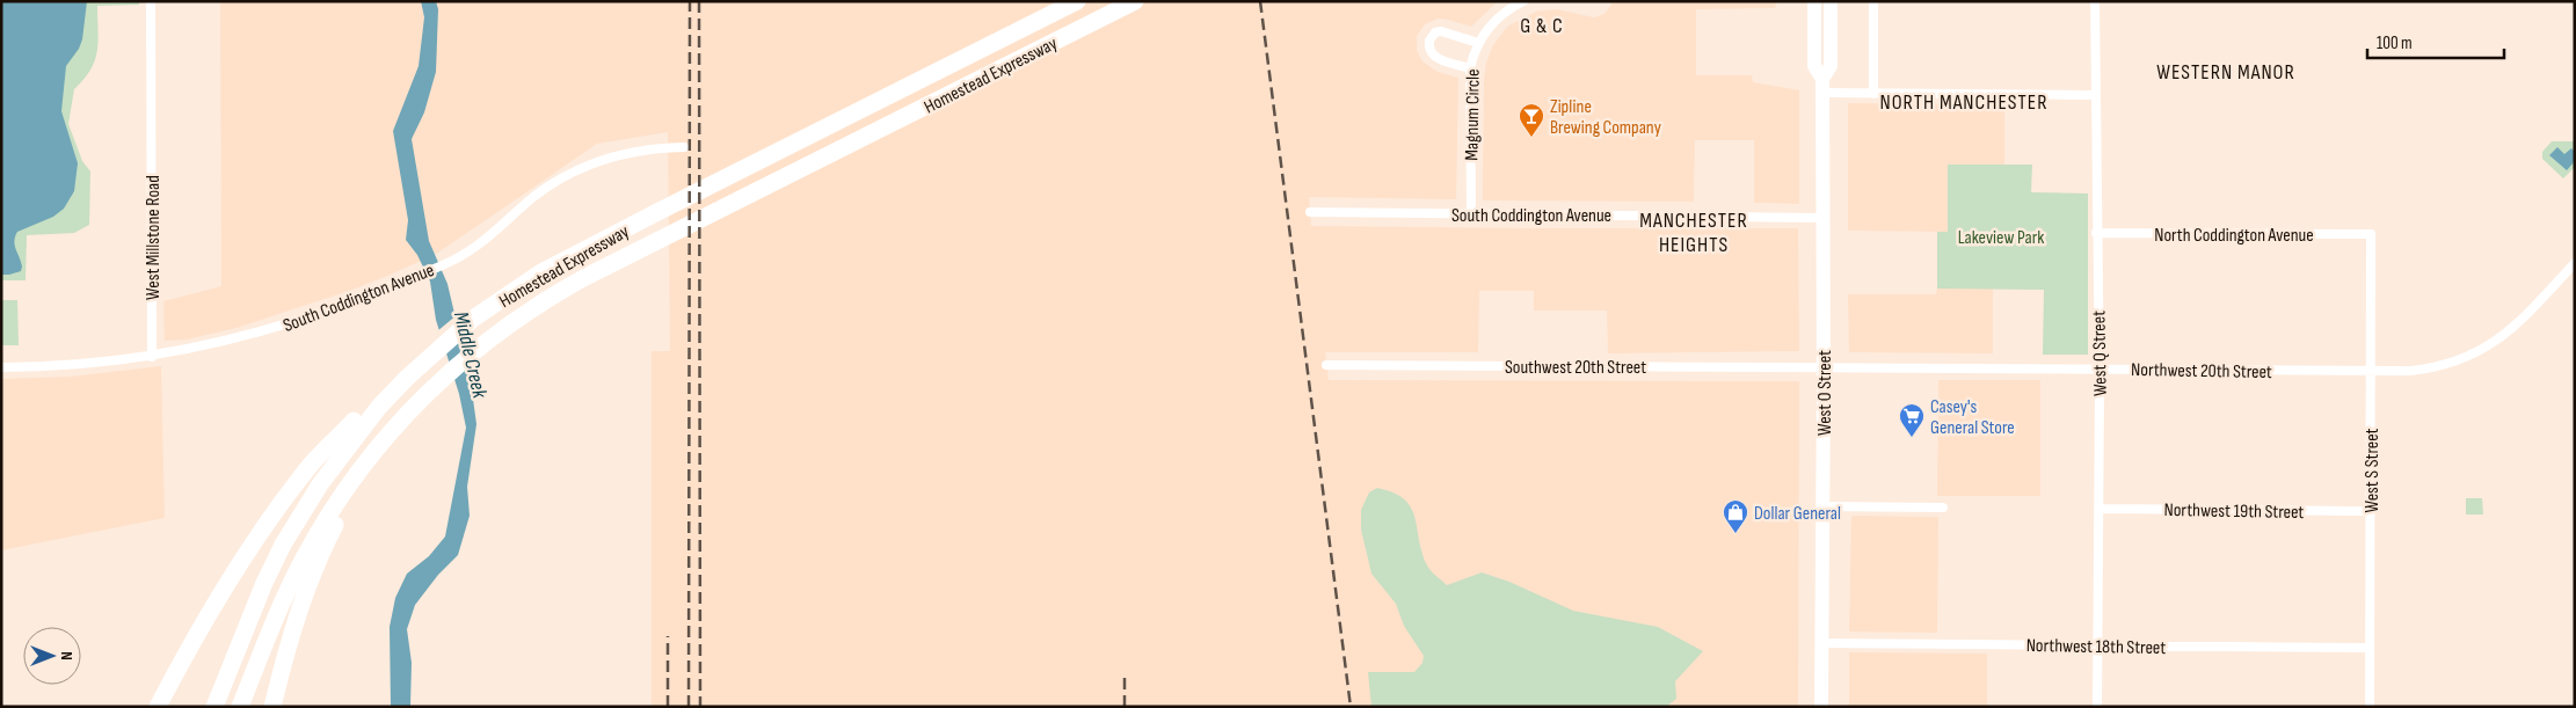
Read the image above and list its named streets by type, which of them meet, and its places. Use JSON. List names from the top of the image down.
{
  "streets": {
    "highway": ["Homestead Expressway"],
    "main road": ["West O Street"],
    "street": [
      "Magnum Circle",
      "South Coddington Avenue",
      "North Coddington Avenue",
      "West Millstone Road",
      "West Q Street",
      "Southwest 20th Street",
      "Northwest 20th Street",
      "West S Street",
      "Northwest 19th Street",
      "Northwest 18th Street"
    ]
  },
  "crossings": [
    ["Magnum Circle", "South Coddington Avenue"],
    ["South Coddington Avenue", "West Millstone Road"],
    ["South Coddington Avenue", "West O Street"],
    ["North Coddington Avenue", "West Q Street"],
    ["North Coddington Avenue", "West S Street"],
    ["West Q Street", "Northwest 20th Street"],
    ["West Q Street", "Northwest 19th Street"],
    ["West Q Street", "Northwest 18th Street"],
    ["Southwest 20th Street", "Northwest 20th Street"],
    ["Southwest 20th Street", "West O Street"],
    ["Northwest 20th Street", "West O Street"],
    ["Northwest 20th Street", "West S Street"],
    ["West O Street", "Northwest 18th Street"],
    ["West S Street", "Northwest 19th Street"],
    ["West S Street", "Northwest 18th Street"]
  ],
  "districts": [
    "G & C",
    "WESTERN MANOR",
    "NORTH MANCHESTER",
    "MANCHESTER HEIGHTS"
  ],
  "water": ["Middle Creek"],
  "parks": ["Lakeview Park"],
  "places": {
    "bar": ["Zipline Brewing Company"],
    "supermarket": ["Casey's General Store"],
    "shop": ["Dollar General"]
  },
  "scale_bar": "100 m",
  "north": "right"
}
